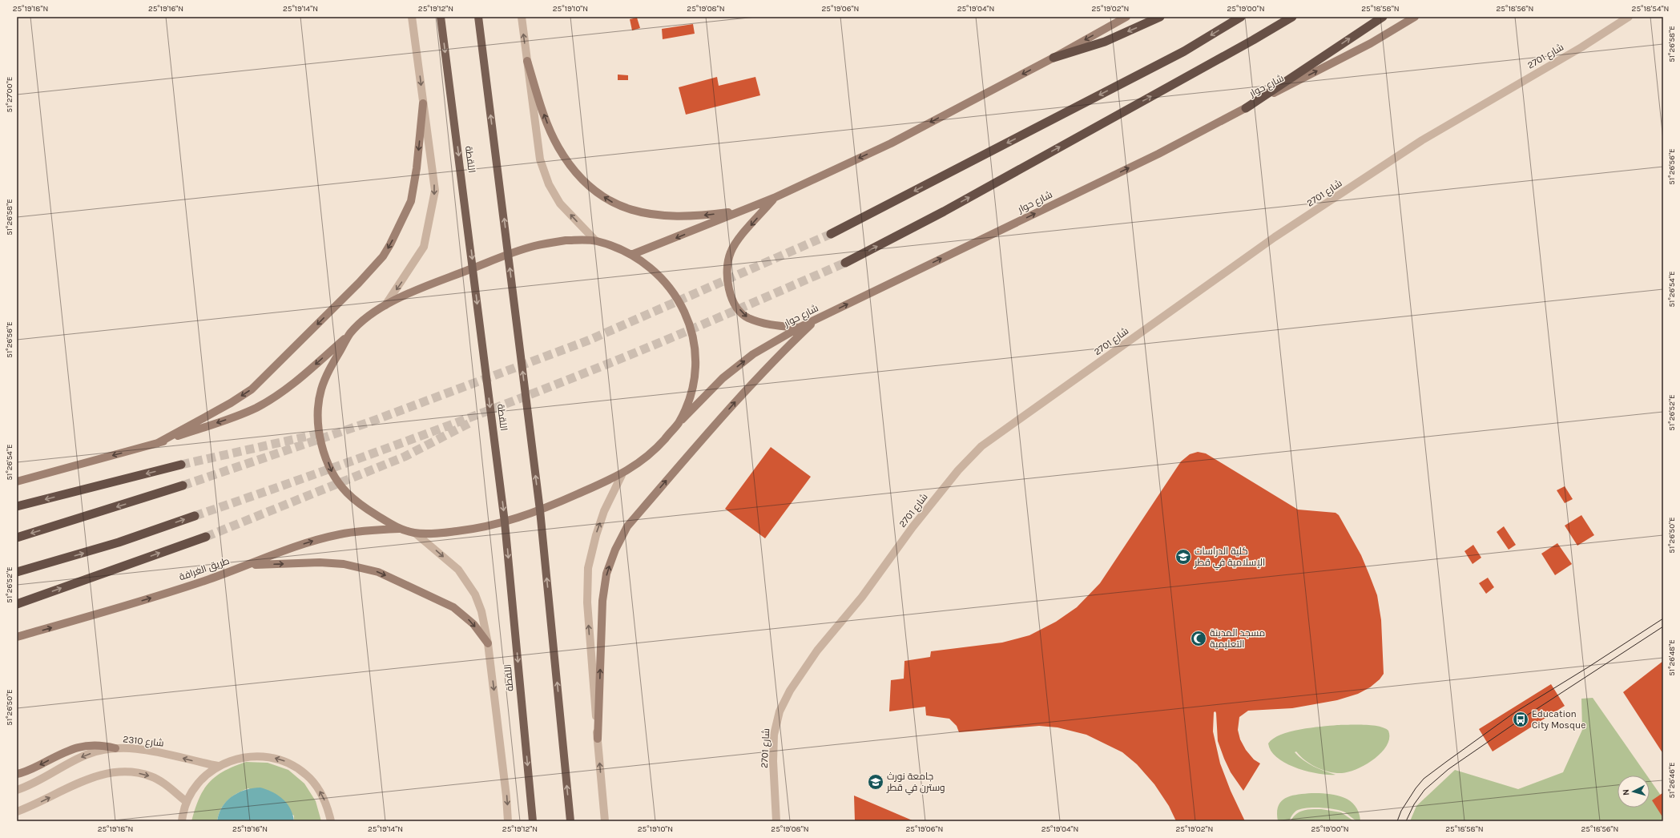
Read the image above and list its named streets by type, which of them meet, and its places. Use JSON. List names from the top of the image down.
{
  "streets": {
    "main road": ["شارع حوار", "اللقطة", "طريق الغرافة"],
    "street": ["شارع 2701", "شارع 2310"]
  },
  "one_way": ["شارع حوار", "طريق الغرافة"],
  "places": {
    "school or university": ["كلية الدراسات الإسلامية في قطر", "جامعة نورث وسترن في قطر"],
    "mosque": ["مسجد المدينة التعليمية"],
    "bus stop": ["Education City Mosque"]
  },
  "north": "left",
  "coordinates": [
    "25°19'18\"N",
    "25°19'16\"N",
    "25°19'14\"N",
    "25°19'12\"N",
    "25°19'10\"N",
    "25°19'08\"N",
    "25°19'06\"N",
    "25°19'04\"N",
    "25°19'02\"N",
    "25°19'00\"N",
    "25°18'58\"N",
    "25°18'56\"N",
    "25°18'54\"N",
    "51°26'58\"E",
    "51°27'00\"E",
    "51°26'56\"E",
    "51°26'54\"E",
    "51°26'52\"E",
    "51°26'50\"E",
    "51°26'48\"E",
    "51°26'46\"E"
  ]
}
